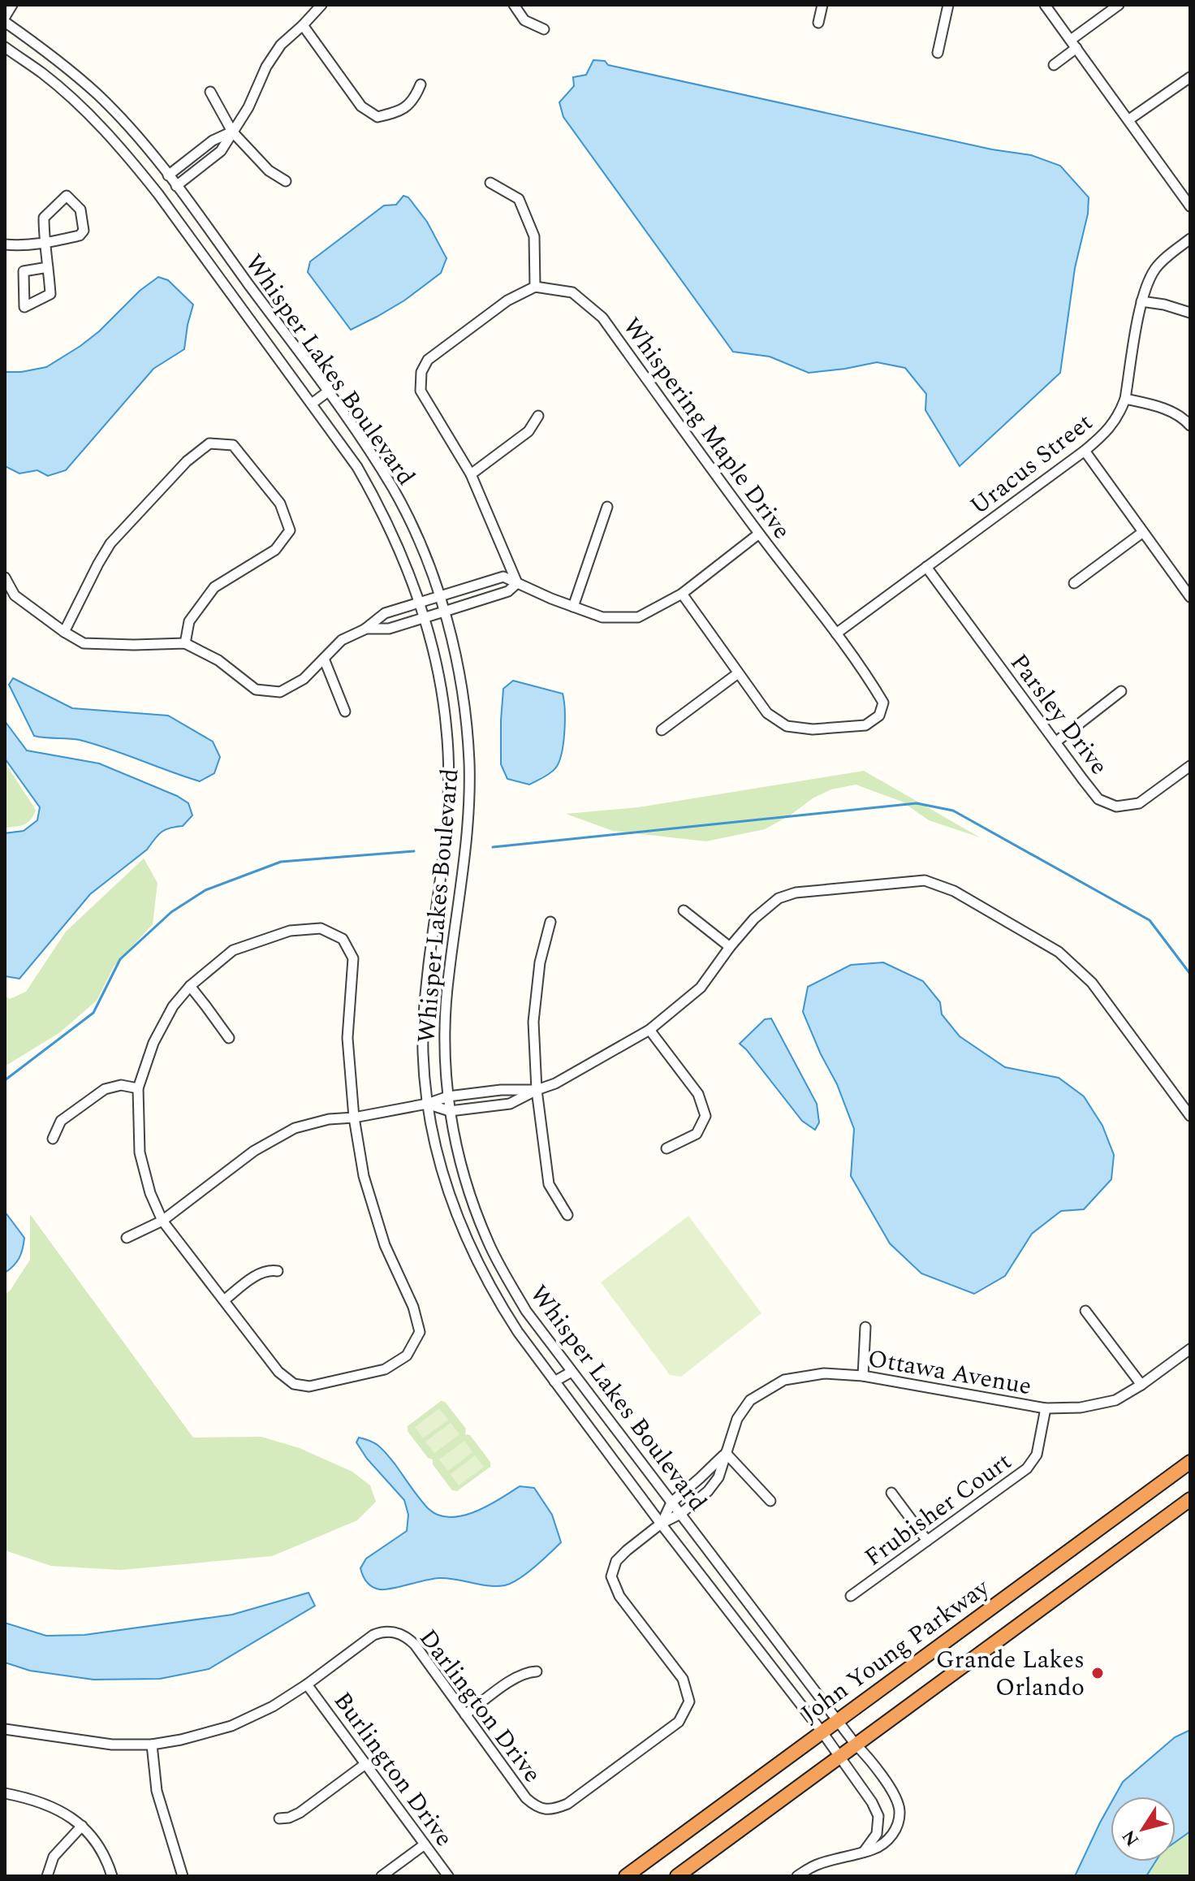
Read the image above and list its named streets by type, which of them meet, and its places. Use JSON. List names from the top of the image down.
{
  "streets": {
    "highway": ["John Young Parkway"],
    "street": [
      "Whisper Lakes Boulevard",
      "Whispering Maple Drive",
      "Uracus Street",
      "Parsley Drive",
      "Ottawa Avenue",
      "Frubisher Court",
      "Darlington Drive",
      "Burlington Drive"
    ]
  },
  "crossings": [
    ["Whisper Lakes Boulevard", "Ottawa Avenue"],
    ["Whisper Lakes Boulevard", "John Young Parkway"],
    ["Whisper Lakes Boulevard", "Darlington Drive"],
    ["Whispering Maple Drive", "Uracus Street"],
    ["Uracus Street", "Parsley Drive"],
    ["Ottawa Avenue", "Frubisher Court"],
    ["Ottawa Avenue", "Darlington Drive"],
    ["Darlington Drive", "Burlington Drive"]
  ],
  "places": ["Grande Lakes Orlando"],
  "north": "bottom left"
}
